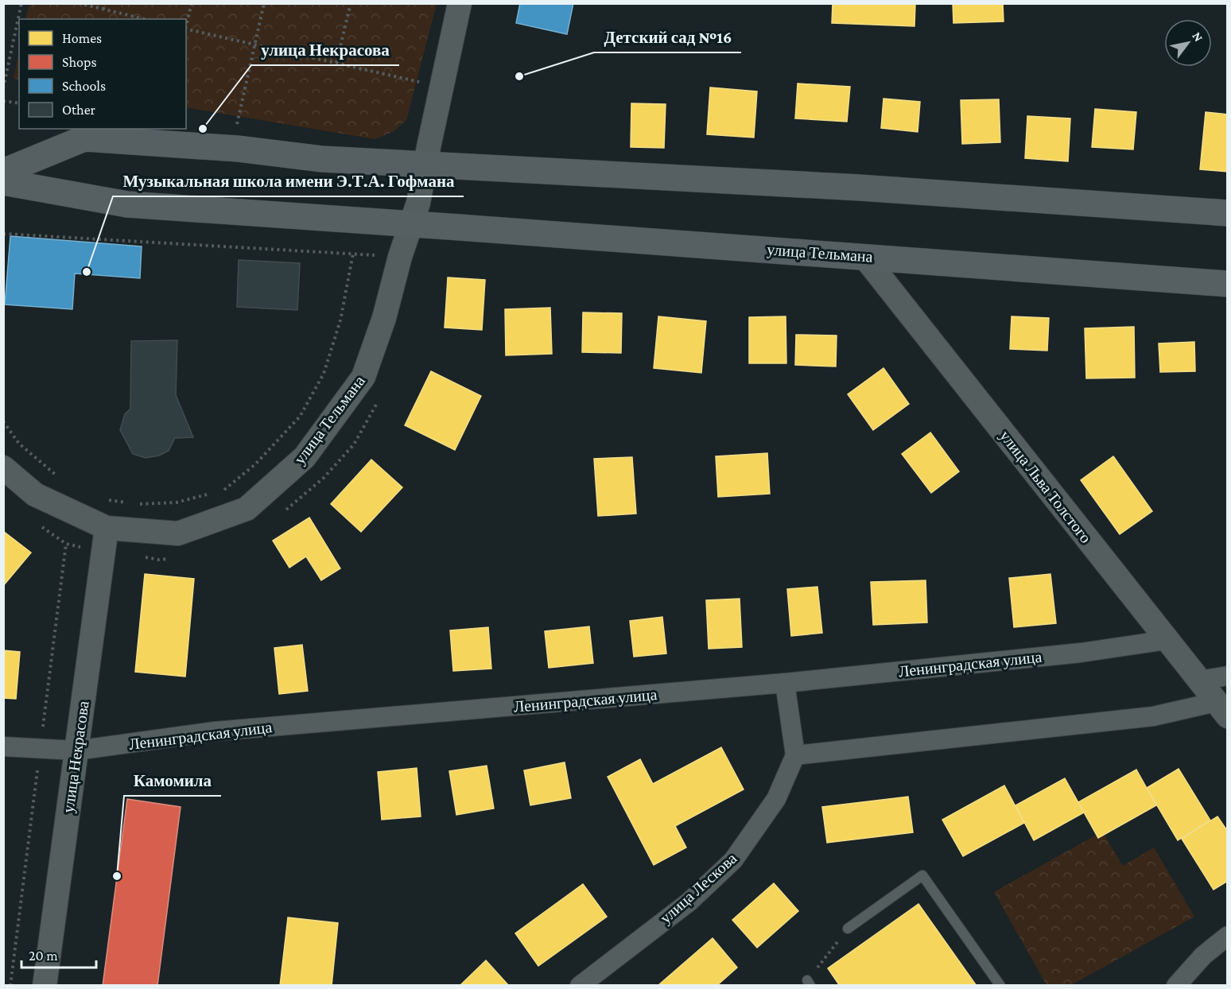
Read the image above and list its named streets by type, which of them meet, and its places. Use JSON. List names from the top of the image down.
{
  "streets": {
    "main road": ["улица Тельмана"],
    "street": [
      "улица Льва Толстого",
      "Ленинградская улица",
      "улица Некрасова",
      "улица Лескова"
    ]
  },
  "crossings": [
    ["улица Тельмана", "улица Льва Толстого"],
    ["улица Тельмана", "улица Некрасова"],
    ["улица Льва Толстого", "Ленинградская улица"],
    ["Ленинградская улица", "улица Некрасова"]
  ],
  "places": [
    "Детский сад №16",
    "улица Некрасова",
    "Музыкальная школа имени Э.Т.А. Гофмана",
    "Камомила"
  ],
  "legend": [
    "Homes",
    "Shops",
    "Schools",
    "Other"
  ],
  "scale_bar": "20 m",
  "north": "top right"
}
